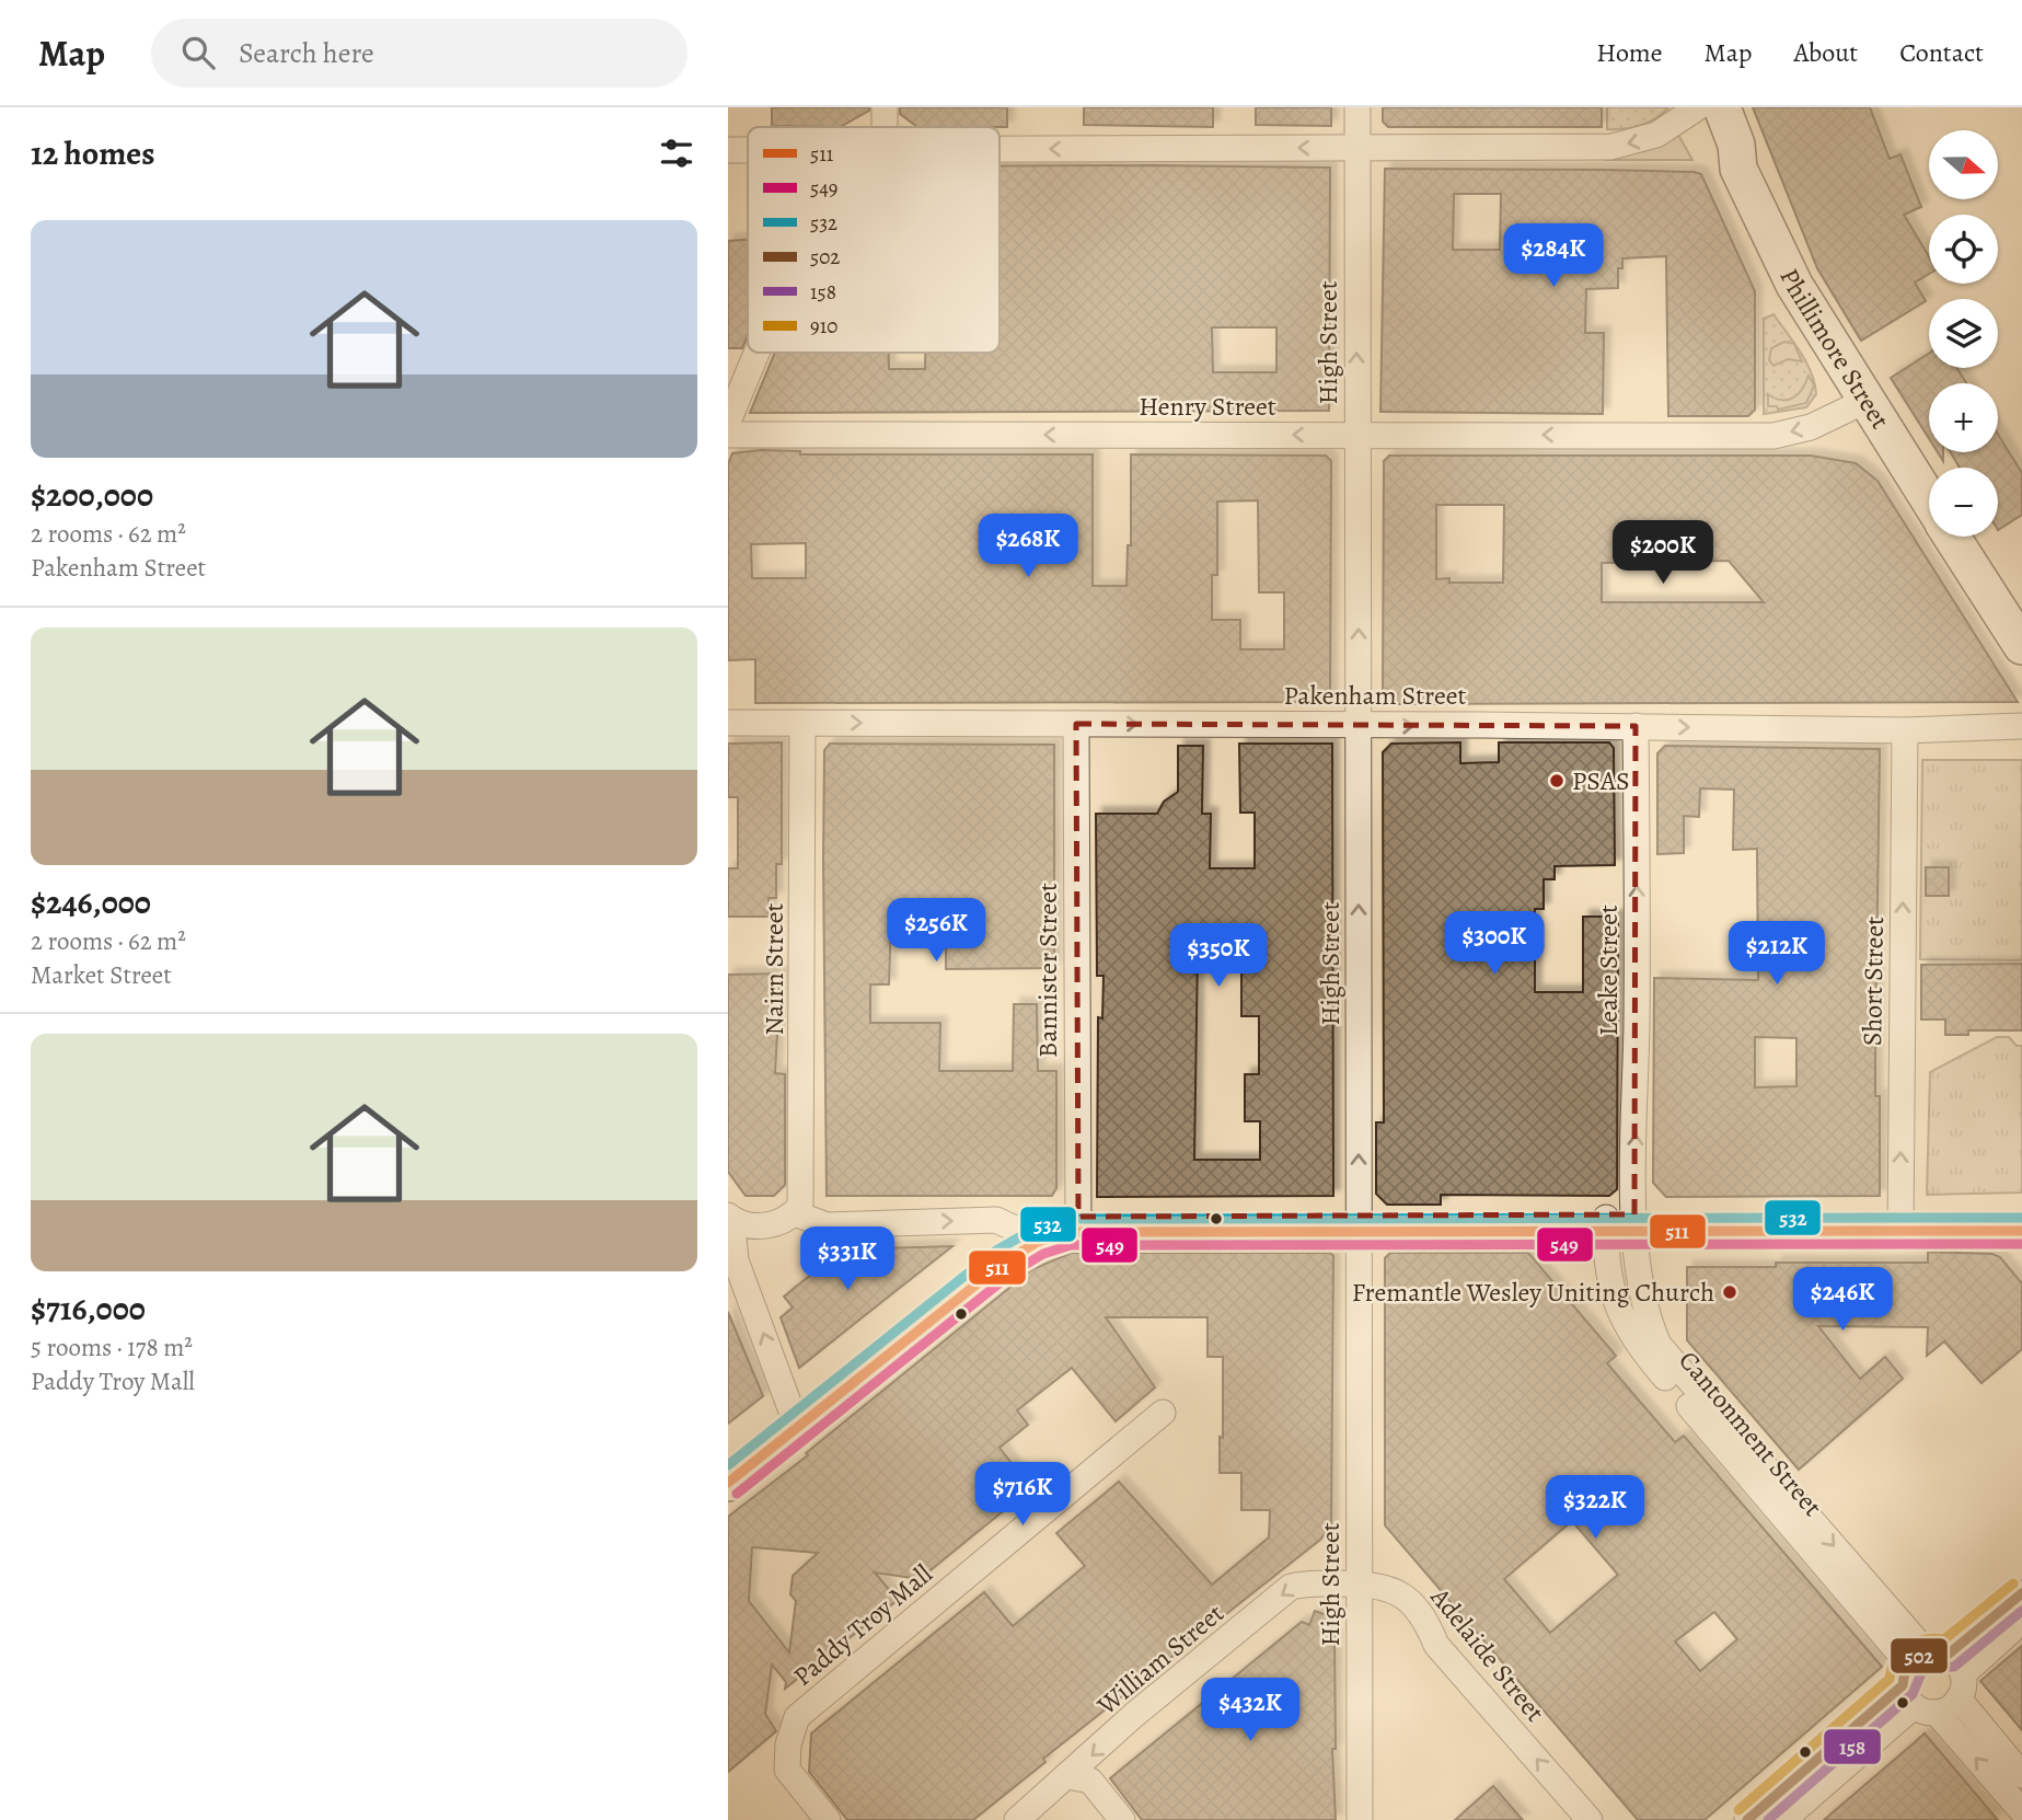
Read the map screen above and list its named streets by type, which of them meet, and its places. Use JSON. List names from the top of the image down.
{
  "streets": {
    "street": [
      "High Street",
      "Phillimore Street",
      "Henry Street",
      "Pakenham Street",
      "Nairn Street",
      "Bannister Street",
      "Leake Street",
      "Short Street",
      "Cantonment Street",
      "Paddy Troy Mall",
      "Adelaide Street",
      "William Street"
    ]
  },
  "crossings": [
    ["High Street", "Henry Street"],
    ["High Street", "Pakenham Street"],
    ["High Street", "Adelaide Street"],
    ["High Street", "William Street"],
    ["Phillimore Street", "Henry Street"],
    ["Pakenham Street", "Nairn Street"],
    ["Pakenham Street", "Bannister Street"],
    ["Pakenham Street", "Leake Street"],
    ["Pakenham Street", "Short Street"],
    ["Leake Street", "Cantonment Street"],
    ["Adelaide Street", "William Street"]
  ],
  "one_way": [
    "High Street",
    "Henry Street",
    "Pakenham Street",
    "Leake Street",
    "Short Street",
    "Adelaide Street",
    "William Street"
  ],
  "places": ["PSAS", "Fremantle Wesley Uniting Church"],
  "lines": [
    "transit line 532",
    "transit line 511",
    "transit line 549",
    "transit line 910",
    "transit line 502",
    "transit line 158"
  ],
  "legend": [
    "511",
    "549",
    "532",
    "502",
    "158",
    "910"
  ],
  "north": "right",
  "page": {
    "header": "Map",
    "search": "Search here",
    "nav": [
      "Home",
      "Map",
      "About",
      "Contact"
    ],
    "heading": "12 homes",
    "map_buttons": ["+", "−"],
    "list": [
      {
        "name": "$200,000",
        "note": "2 rooms · 62 m² · Pakenham Street"
      },
      {
        "name": "$246,000",
        "note": "2 rooms · 62 m² · Market Street"
      },
      {
        "name": "$716,000",
        "note": "5 rooms · 178 m² · Paddy Troy Mall"
      }
    ],
    "price": [
      "$284K",
      "$268K",
      "$200K",
      "$256K",
      "$300K",
      "$212K",
      "$350K",
      "$331K",
      "$246K",
      "$716K",
      "$322K",
      "$432K"
    ]
  }
}
